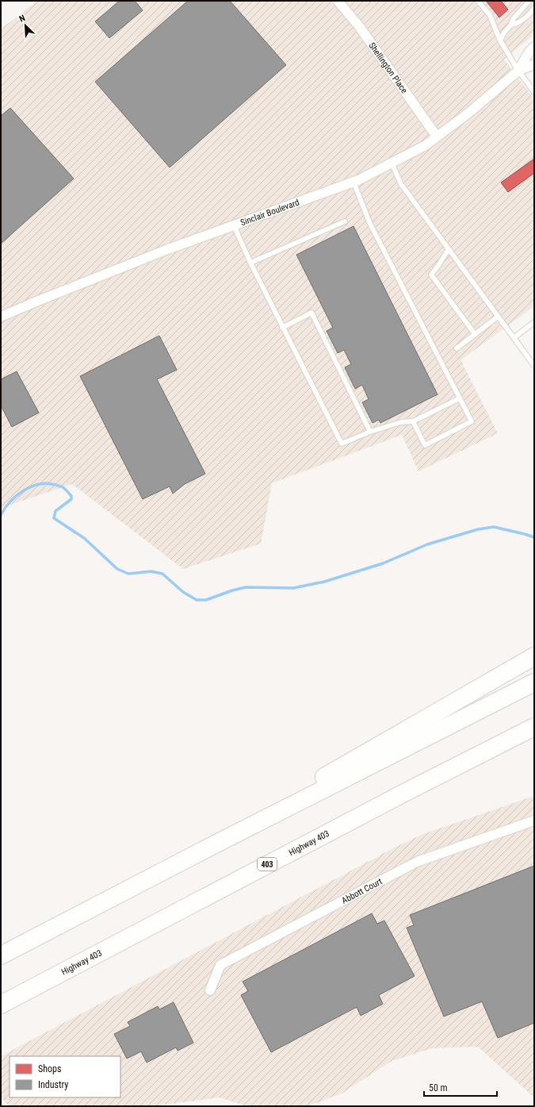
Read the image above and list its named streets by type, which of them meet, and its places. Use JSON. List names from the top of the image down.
{
  "streets": {
    "highway": ["Highway 403", "403"],
    "street": ["Shellington Place", "Sinclair Boulevard", "Abbott Court"]
  },
  "crossings": [
    ["Shellington Place", "Sinclair Boulevard"]
  ],
  "legend": ["Shops", "Industry"],
  "scale_bar": "50 m",
  "north": "top left"
}
